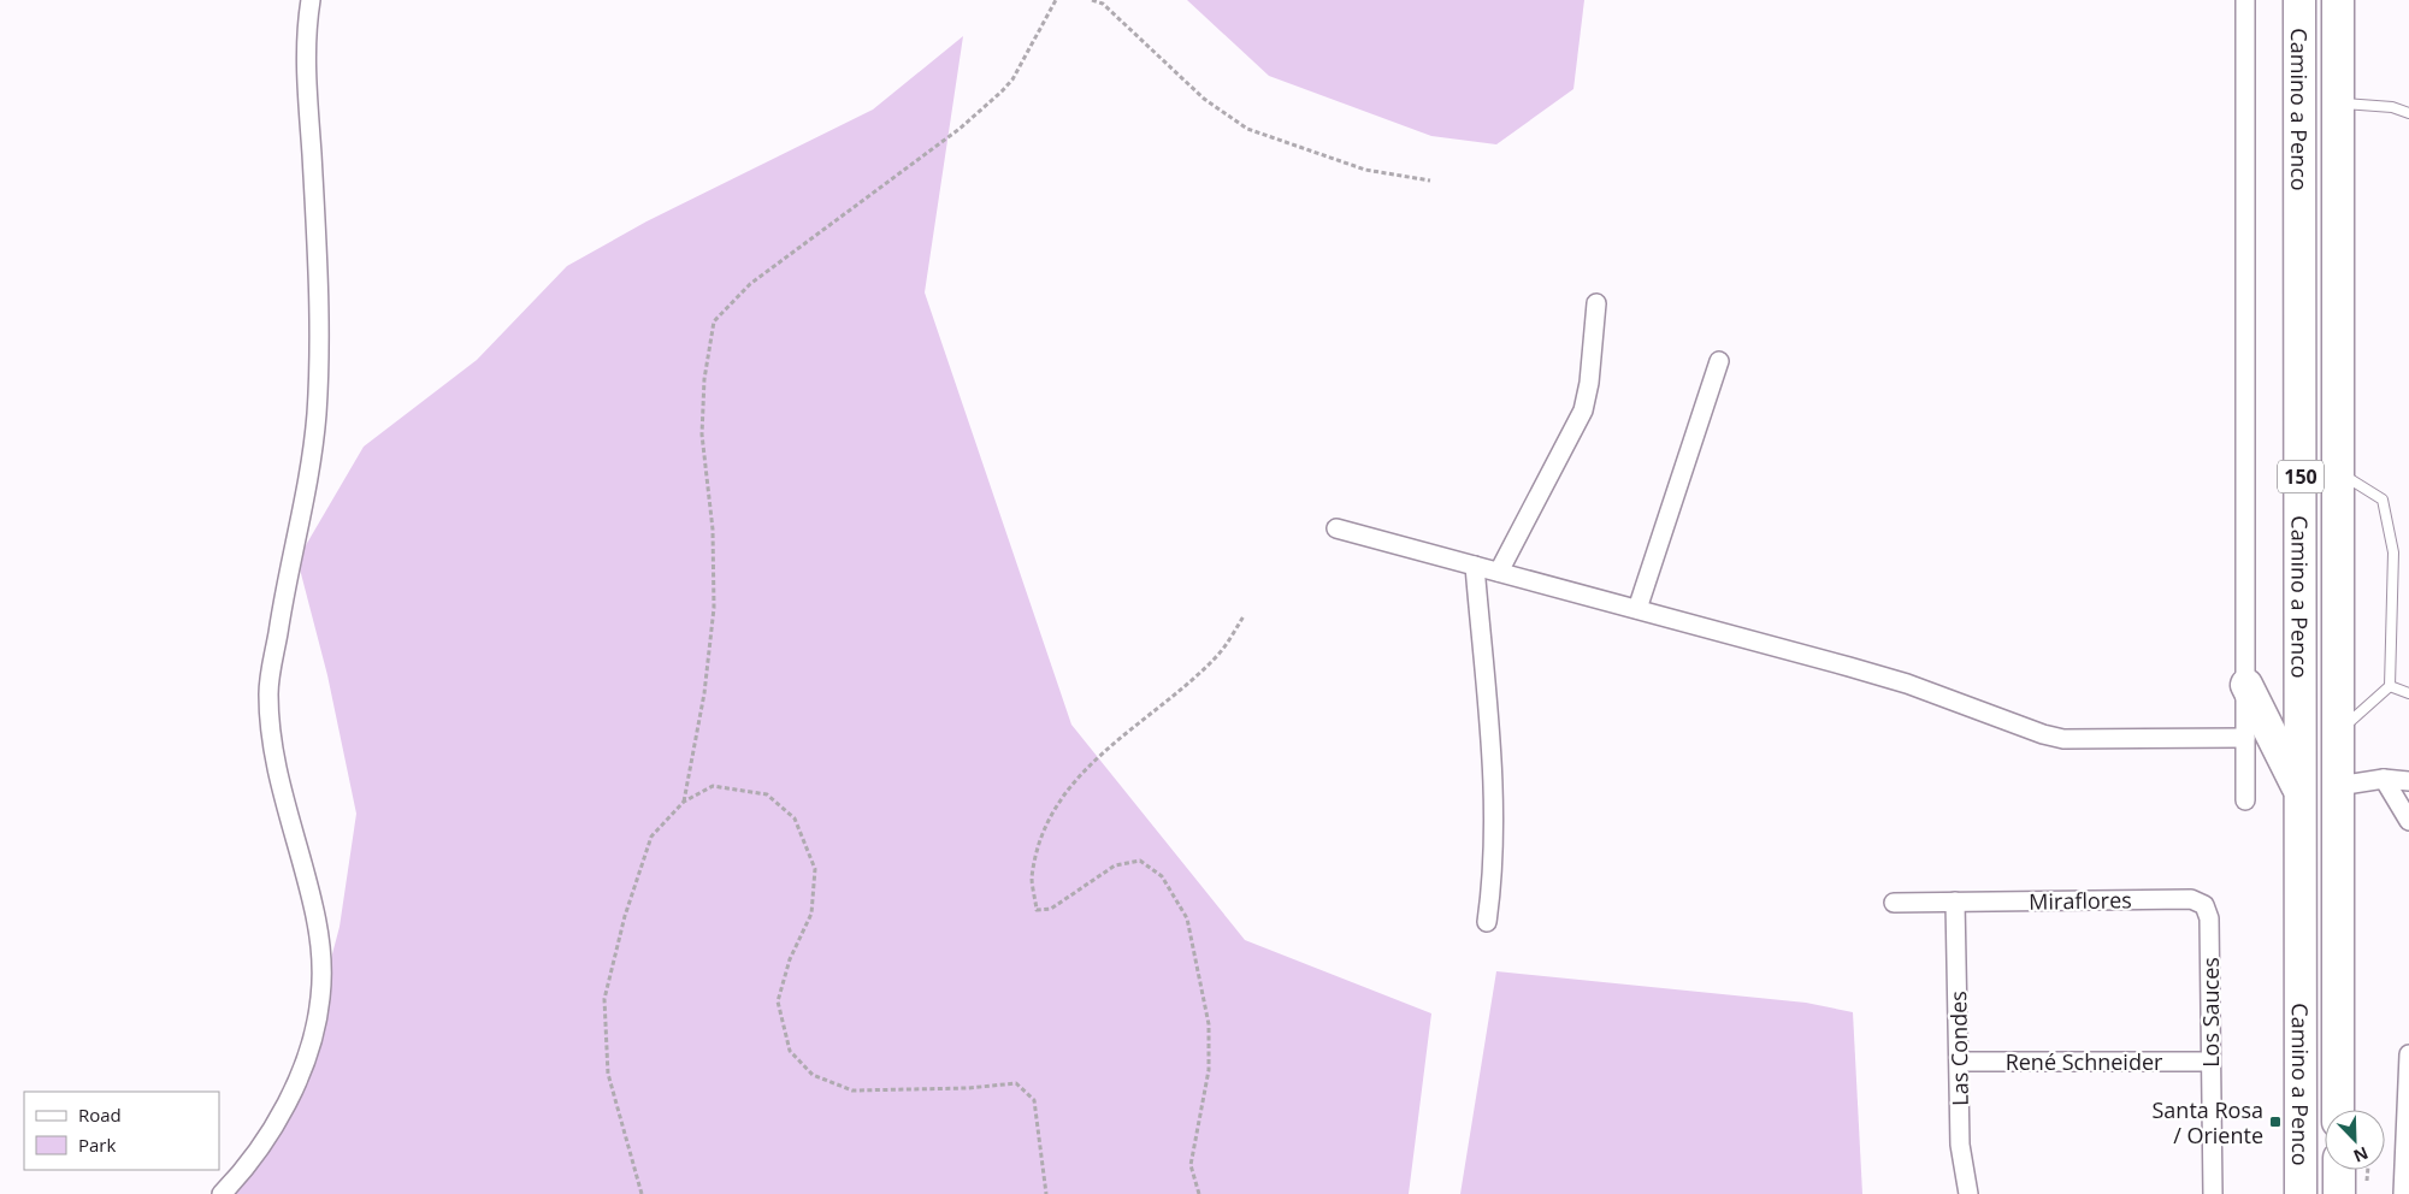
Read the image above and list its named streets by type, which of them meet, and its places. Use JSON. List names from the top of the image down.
{
  "streets": {
    "highway": ["Camino a Penco", "150"],
    "street": [
      "Miraflores",
      "Los Sauces",
      "Las Condes",
      "René Schneider"
    ]
  },
  "crossings": [
    ["Miraflores", "Los Sauces"],
    ["Miraflores", "Las Condes"],
    ["Los Sauces", "René Schneider"],
    ["Las Condes", "René Schneider"]
  ],
  "places": {
    "transit": ["Santa Rosa / Oriente"]
  },
  "legend": ["Road", "Park"],
  "north": "bottom right"
}
